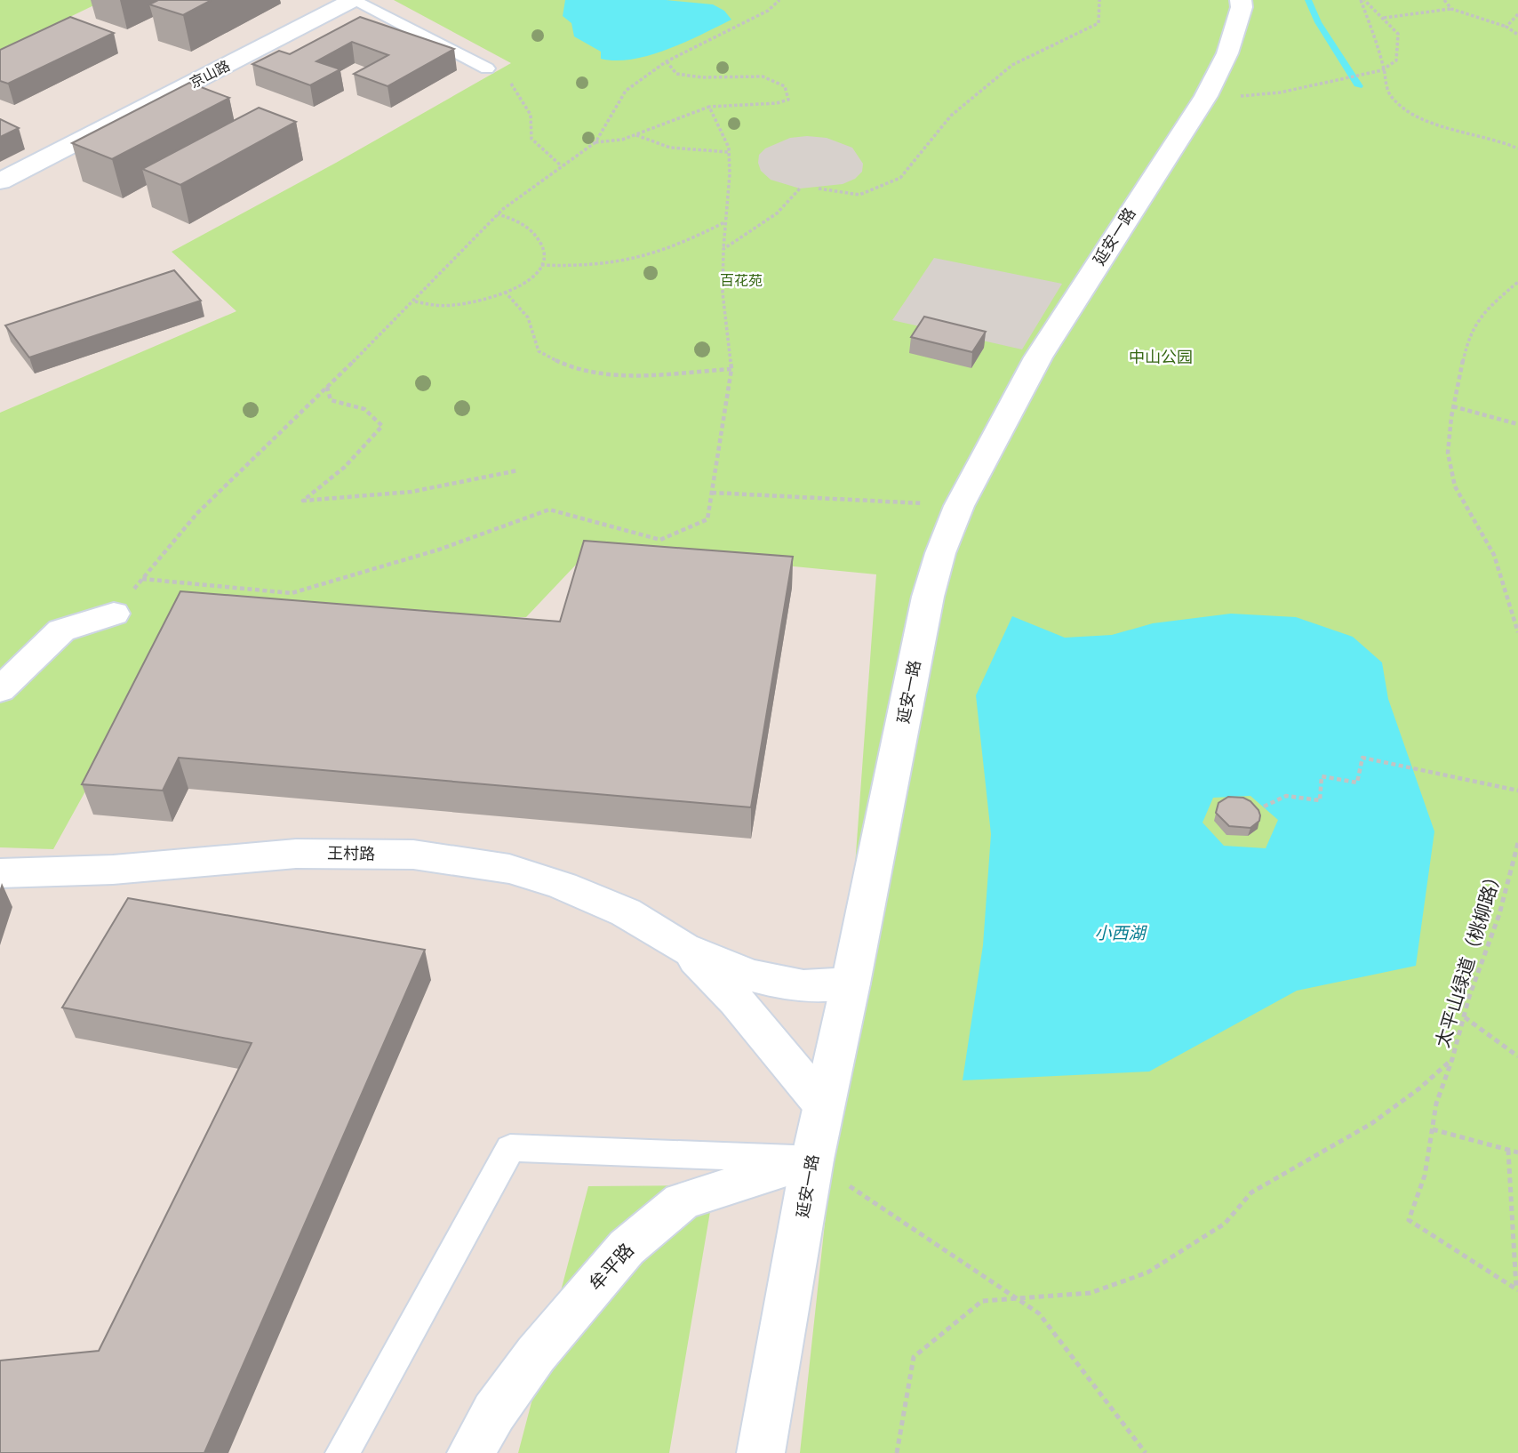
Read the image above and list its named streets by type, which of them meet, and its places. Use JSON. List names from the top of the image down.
{
  "streets": {
    "main road": [
      "京山路",
      "延安一路",
      "王村路",
      "牟平路"
    ],
    "path": ["太平山绿道（桃柳路）"]
  },
  "crossings": [
    ["延安一路", "王村路"],
    ["延安一路", "牟平路"]
  ],
  "water": ["小西湖"],
  "parks": ["百花苑", "中山公园"]
}
